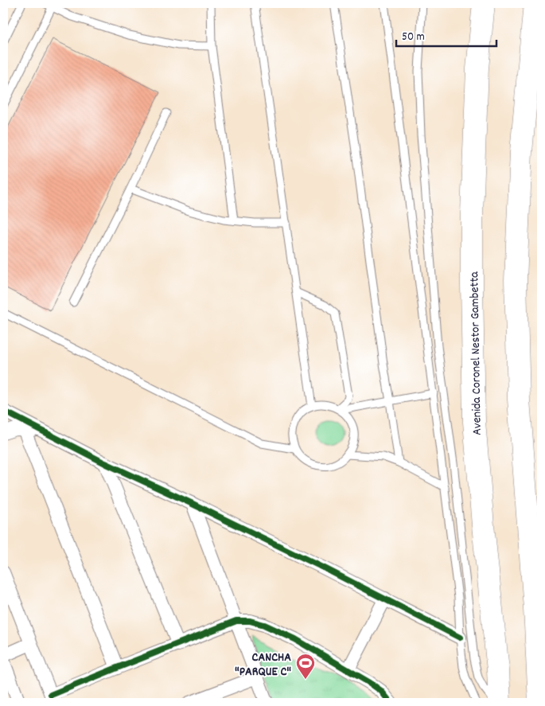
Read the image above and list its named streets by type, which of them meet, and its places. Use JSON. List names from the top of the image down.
{
  "streets": {
    "highway": ["Avenida Coronel Nestor Gambetta"]
  },
  "places": {
    "sports": ["CANCHA \"PARQUE C\""]
  },
  "scale_bar": "50 m"
}
